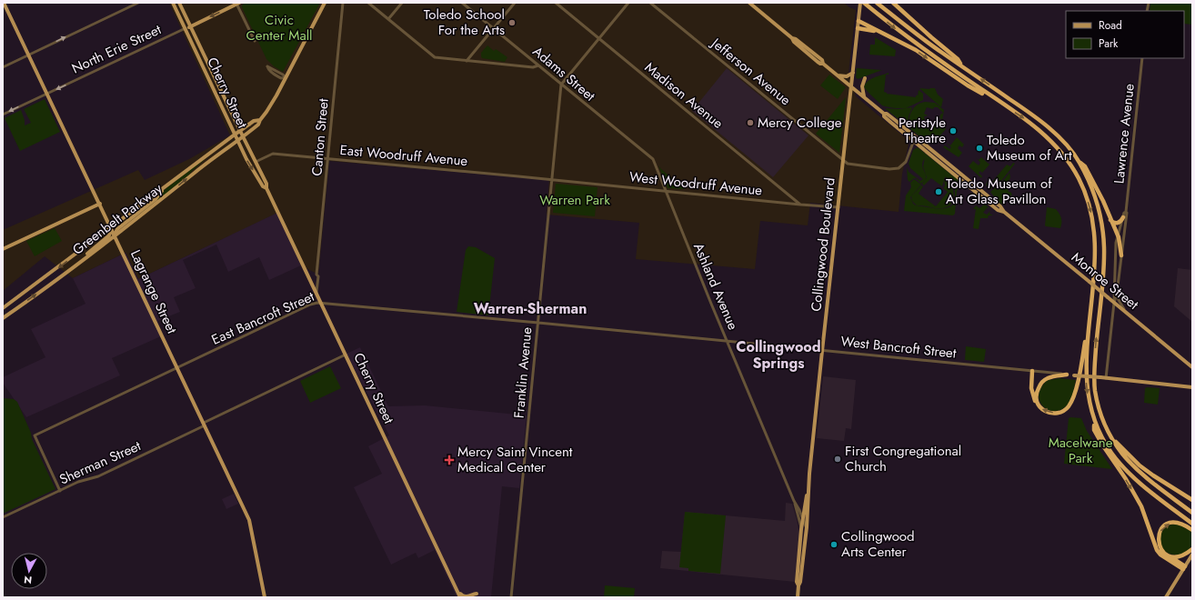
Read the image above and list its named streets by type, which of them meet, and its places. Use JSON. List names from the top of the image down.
{
  "streets": {
    "main road": [
      "North Erie Street",
      "Cherry Street",
      "Greenbelt Parkway",
      "Collingwood Boulevard",
      "Monroe Street",
      "Lagrange Street",
      "West Bancroft Street"
    ],
    "street": [
      "Jefferson Avenue",
      "Adams Street",
      "Madison Avenue",
      "Lawrence Avenue",
      "Canton Street",
      "East Woodruff Avenue",
      "West Woodruff Avenue",
      "Ashland Avenue",
      "East Bancroft Street",
      "Franklin Avenue",
      "Sherman Street"
    ]
  },
  "crossings": [
    ["North Erie Street", "Cherry Street"],
    ["North Erie Street", "Lagrange Street"],
    ["Jefferson Avenue", "Collingwood Boulevard"],
    ["Jefferson Avenue", "Monroe Street"],
    ["Adams Street", "Ashland Avenue"],
    ["Adams Street", "Franklin Avenue"],
    ["Cherry Street", "Canton Street"],
    ["Cherry Street", "East Woodruff Avenue"],
    ["Cherry Street", "Greenbelt Parkway"],
    ["Cherry Street", "East Bancroft Street"],
    ["Cherry Street", "Sherman Street"],
    ["Madison Avenue", "West Woodruff Avenue"],
    ["Lawrence Avenue", "Monroe Street"],
    ["Lawrence Avenue", "West Bancroft Street"],
    ["Canton Street", "East Woodruff Avenue"],
    ["East Woodruff Avenue", "West Woodruff Avenue"],
    ["East Woodruff Avenue", "Franklin Avenue"],
    ["West Woodruff Avenue", "Collingwood Boulevard"],
    ["West Woodruff Avenue", "Ashland Avenue"],
    ["West Woodruff Avenue", "Franklin Avenue"],
    ["Greenbelt Parkway", "Lagrange Street"],
    ["Collingwood Boulevard", "Monroe Street"],
    ["Collingwood Boulevard", "Ashland Avenue"],
    ["Collingwood Boulevard", "West Bancroft Street"],
    ["Ashland Avenue", "West Bancroft Street"],
    ["Lagrange Street", "East Bancroft Street"],
    ["Lagrange Street", "Sherman Street"],
    ["East Bancroft Street", "West Bancroft Street"],
    ["East Bancroft Street", "Franklin Avenue"],
    ["East Bancroft Street", "Sherman Street"],
    ["West Bancroft Street", "Franklin Avenue"]
  ],
  "one_way": ["North Erie Street"],
  "districts": ["Warren-Sherman", "Collingwood Springs"],
  "parks": ["Civic Center Mall", "Warren Park", "Macelwane Park"],
  "places": {
    "other": [
      "Toledo School For the Arts",
      "Mercy College",
      "Peristyle Theatre",
      "Toledo Museum of Art",
      "Toledo Museum of Art Glass Pavillon",
      "First Congregational Church",
      "Collingwood Arts Center"
    ],
    "health": ["Mercy Saint Vincent Medical Center"]
  },
  "legend": ["Road", "Park"],
  "north": "bottom"
}
